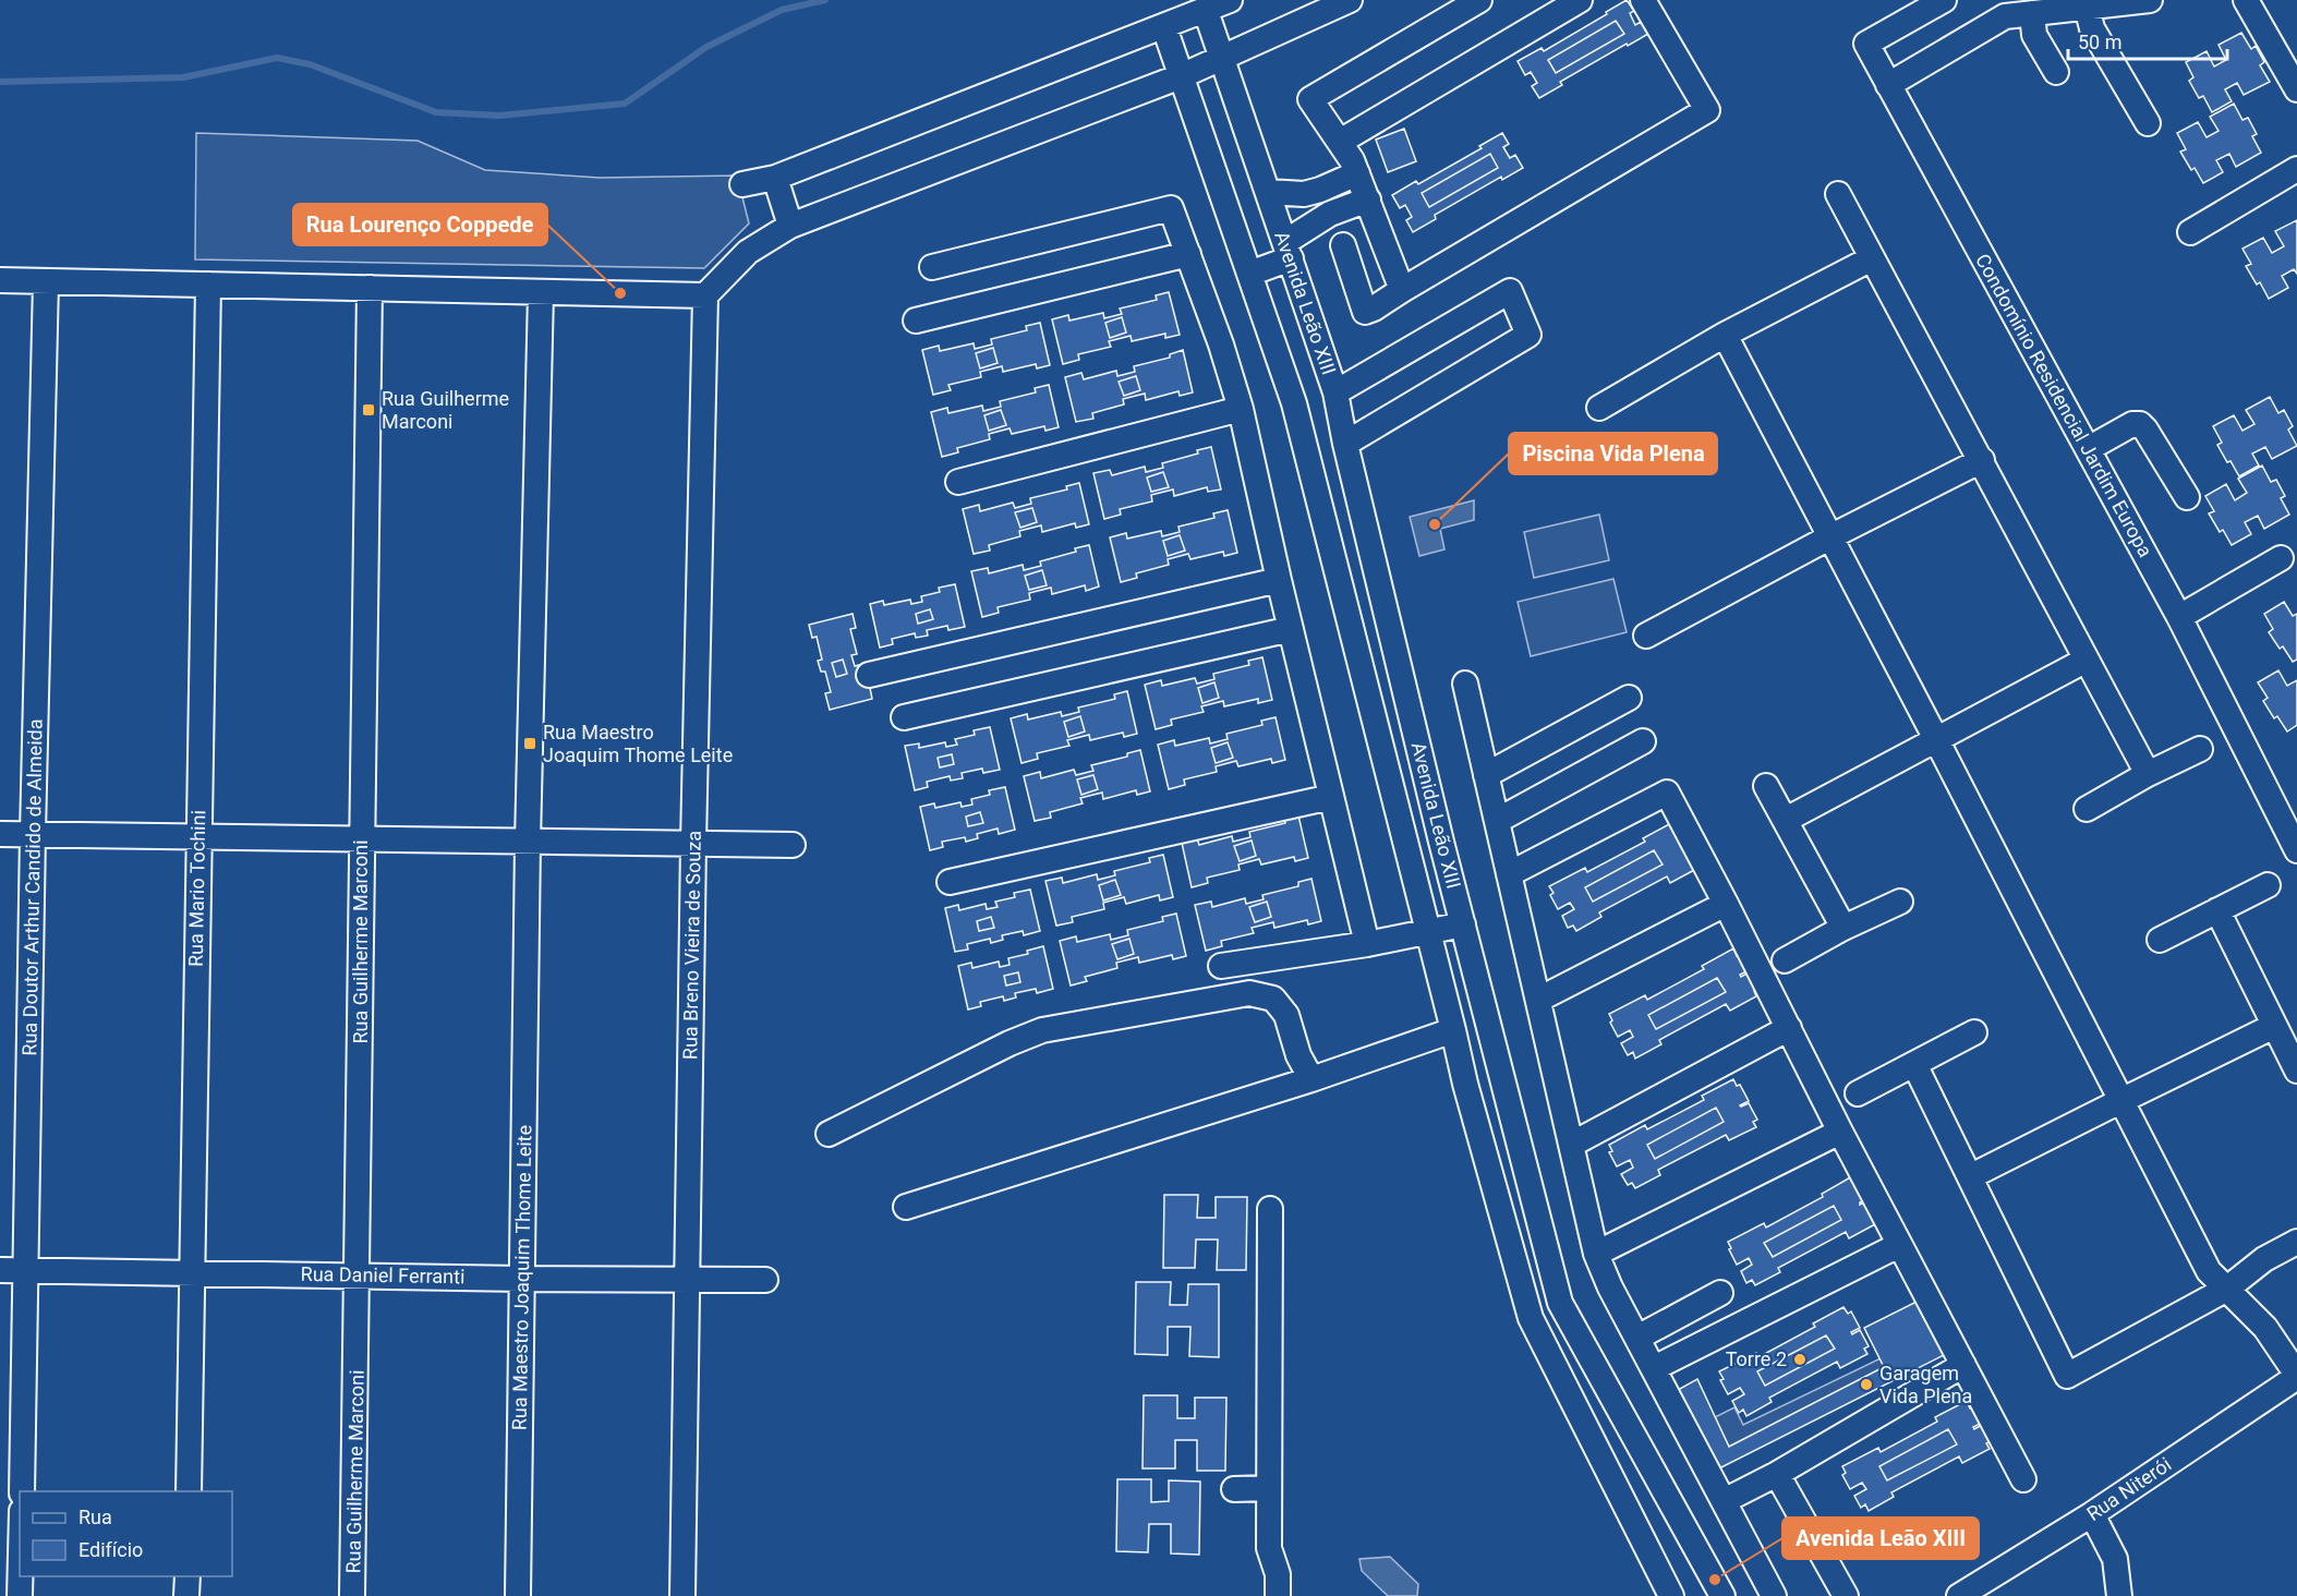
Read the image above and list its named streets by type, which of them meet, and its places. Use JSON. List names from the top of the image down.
{
  "streets": {
    "street": [
      "Avenida Leão XIII",
      "Condomínio Residencial Jardim Europa",
      "Rua Doutor Arthur Candido de Almeida",
      "Rua Mario Tochini",
      "Rua Guilherme Marconi",
      "Rua Breno Vieira de Souza",
      "Rua Daniel Ferranti",
      "Rua Maestro Joaquim Thome Leite",
      "Rua Niterói"
    ]
  },
  "crossings": [
    ["Rua Doutor Arthur Candido de Almeida", "Rua Daniel Ferranti"],
    ["Rua Mario Tochini", "Rua Daniel Ferranti"],
    ["Rua Guilherme Marconi", "Rua Daniel Ferranti"],
    ["Rua Breno Vieira de Souza", "Rua Daniel Ferranti"],
    ["Rua Daniel Ferranti", "Rua Maestro Joaquim Thome Leite"]
  ],
  "places": {
    "other": [
      "Rua Lourenço Coppede",
      "Piscina Vida Plena",
      "Torre 2",
      "Garagem Vida Plena",
      "Avenida Leão XIII"
    ],
    "transit": ["Rua Guilherme Marconi", "Rua Maestro Joaquim Thome Leite"]
  },
  "legend": ["Rua", "Edifício"],
  "scale_bar": "50 m"
}
